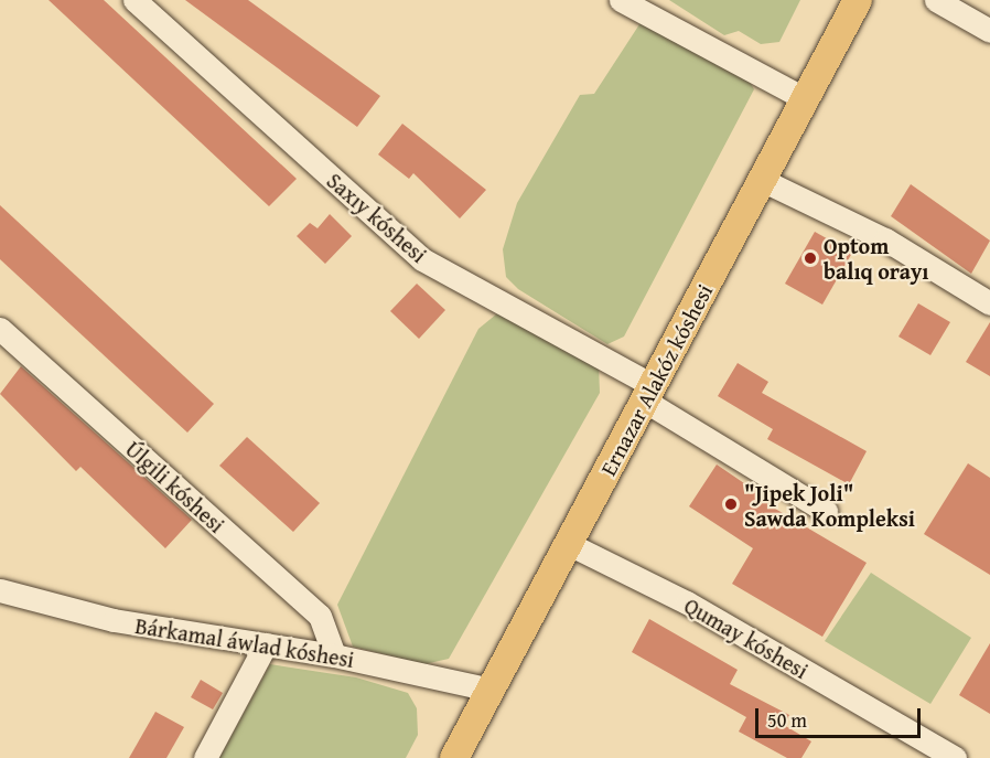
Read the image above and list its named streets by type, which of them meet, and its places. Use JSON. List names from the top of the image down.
{
  "streets": {
    "main road": ["Ernazar Alakóz kóshesi"],
    "street": [
      "Saxıy kóshesi",
      "Úlgili kóshesi",
      "Qumay kóshesi",
      "Bárkamal áwlad kóshesi"
    ]
  },
  "crossings": [
    ["Saxıy kóshesi", "Ernazar Alakóz kóshesi"],
    ["Ernazar Alakóz kóshesi", "Qumay kóshesi"],
    ["Ernazar Alakóz kóshesi", "Bárkamal áwlad kóshesi"],
    ["Úlgili kóshesi", "Bárkamal áwlad kóshesi"]
  ],
  "places": ["Optom balıq orayı", "\"Jipek Joli\" Sawda Kompleksi"],
  "scale_bar": "50 m"
}
